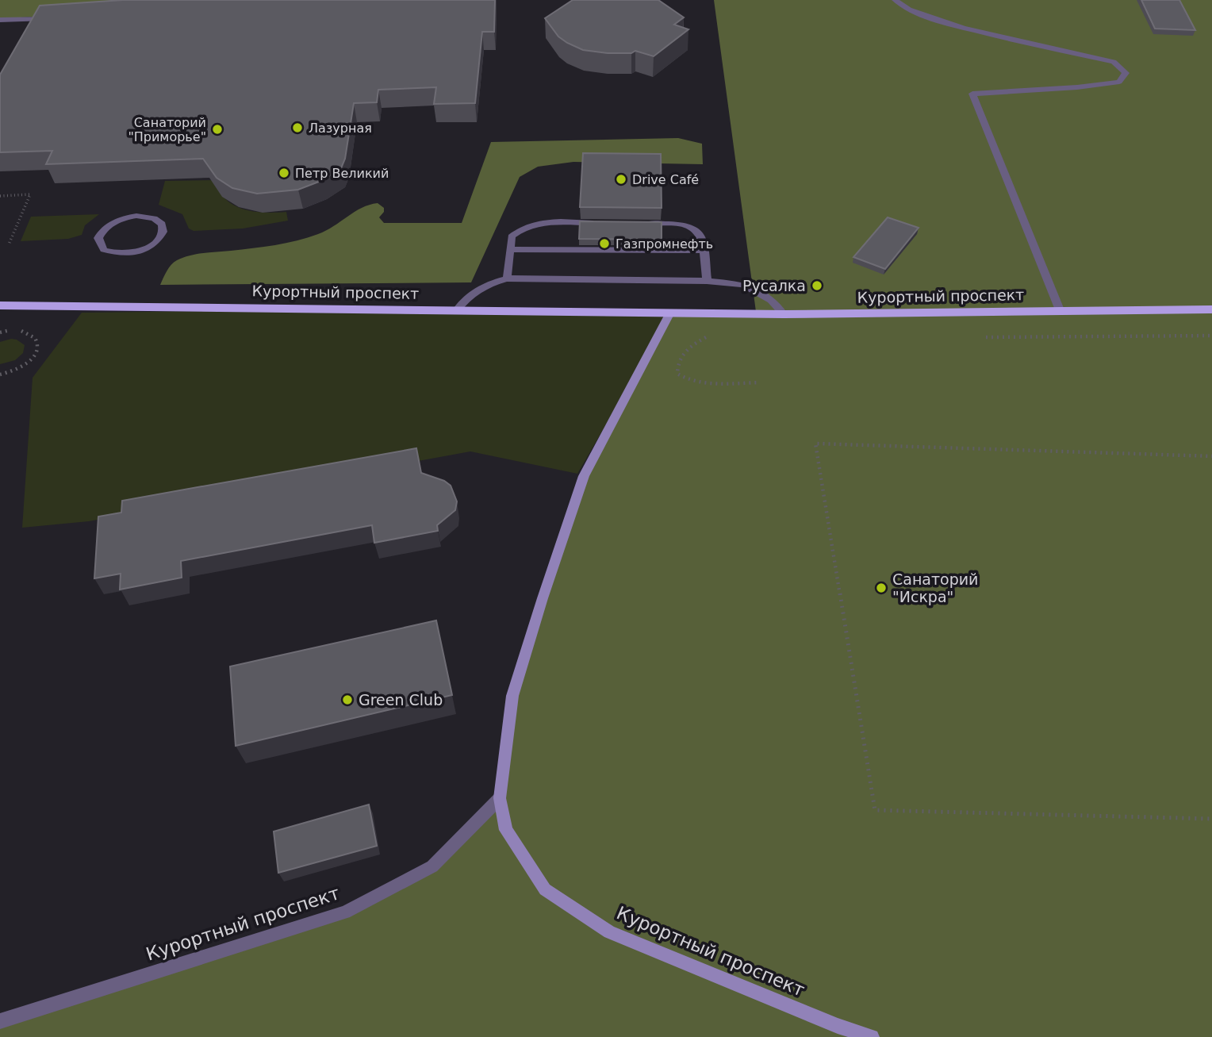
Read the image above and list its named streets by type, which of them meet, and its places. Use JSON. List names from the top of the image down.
{
  "streets": {
    "main road": ["Курортный проспект"]
  },
  "places": [
    "Лазурная",
    "Санаторий \"Приморье\"",
    "Петр Великий",
    "Drive Café",
    "Газпромнефть",
    "Русалка",
    "Санаторий \"Искра\"",
    "Green Club"
  ]
}
